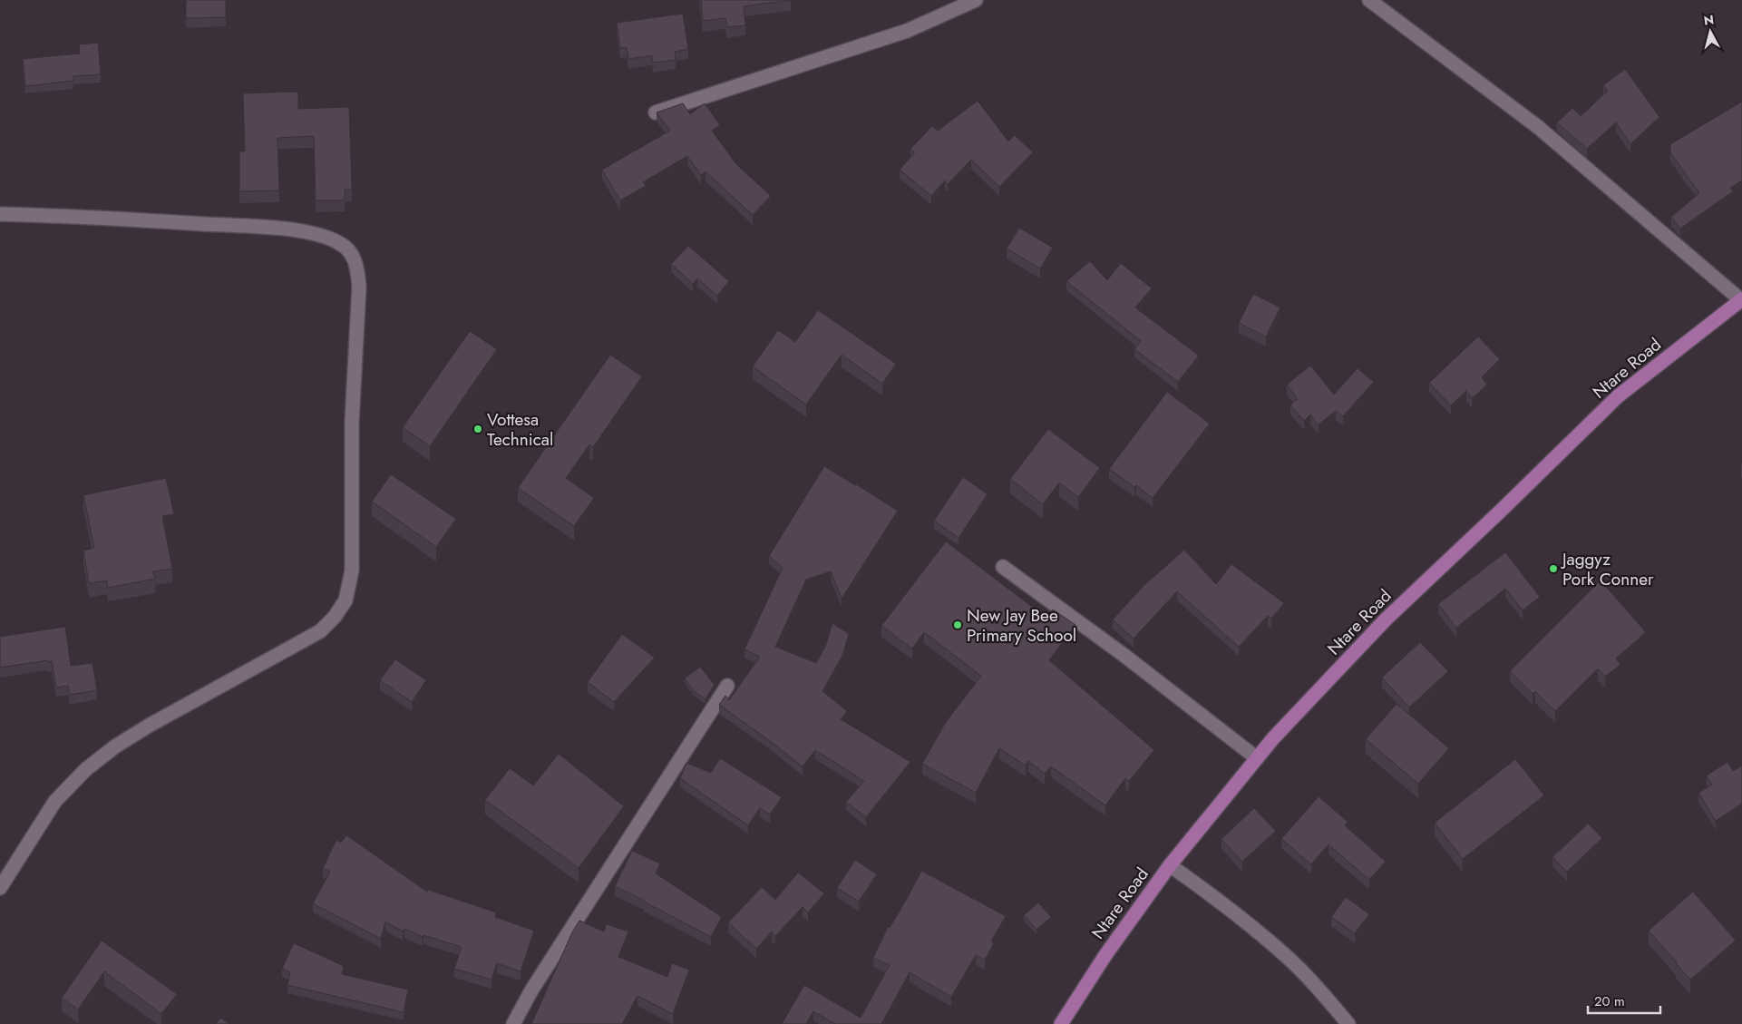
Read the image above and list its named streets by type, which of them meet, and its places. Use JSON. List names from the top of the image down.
{
  "streets": {
    "main road": ["Ntare Road"]
  },
  "places": ["Vottesa Technical", "Jaggyz Pork Conner", "New Jay Bee Primary School"],
  "scale_bar": "20 m",
  "north": "top"
}
